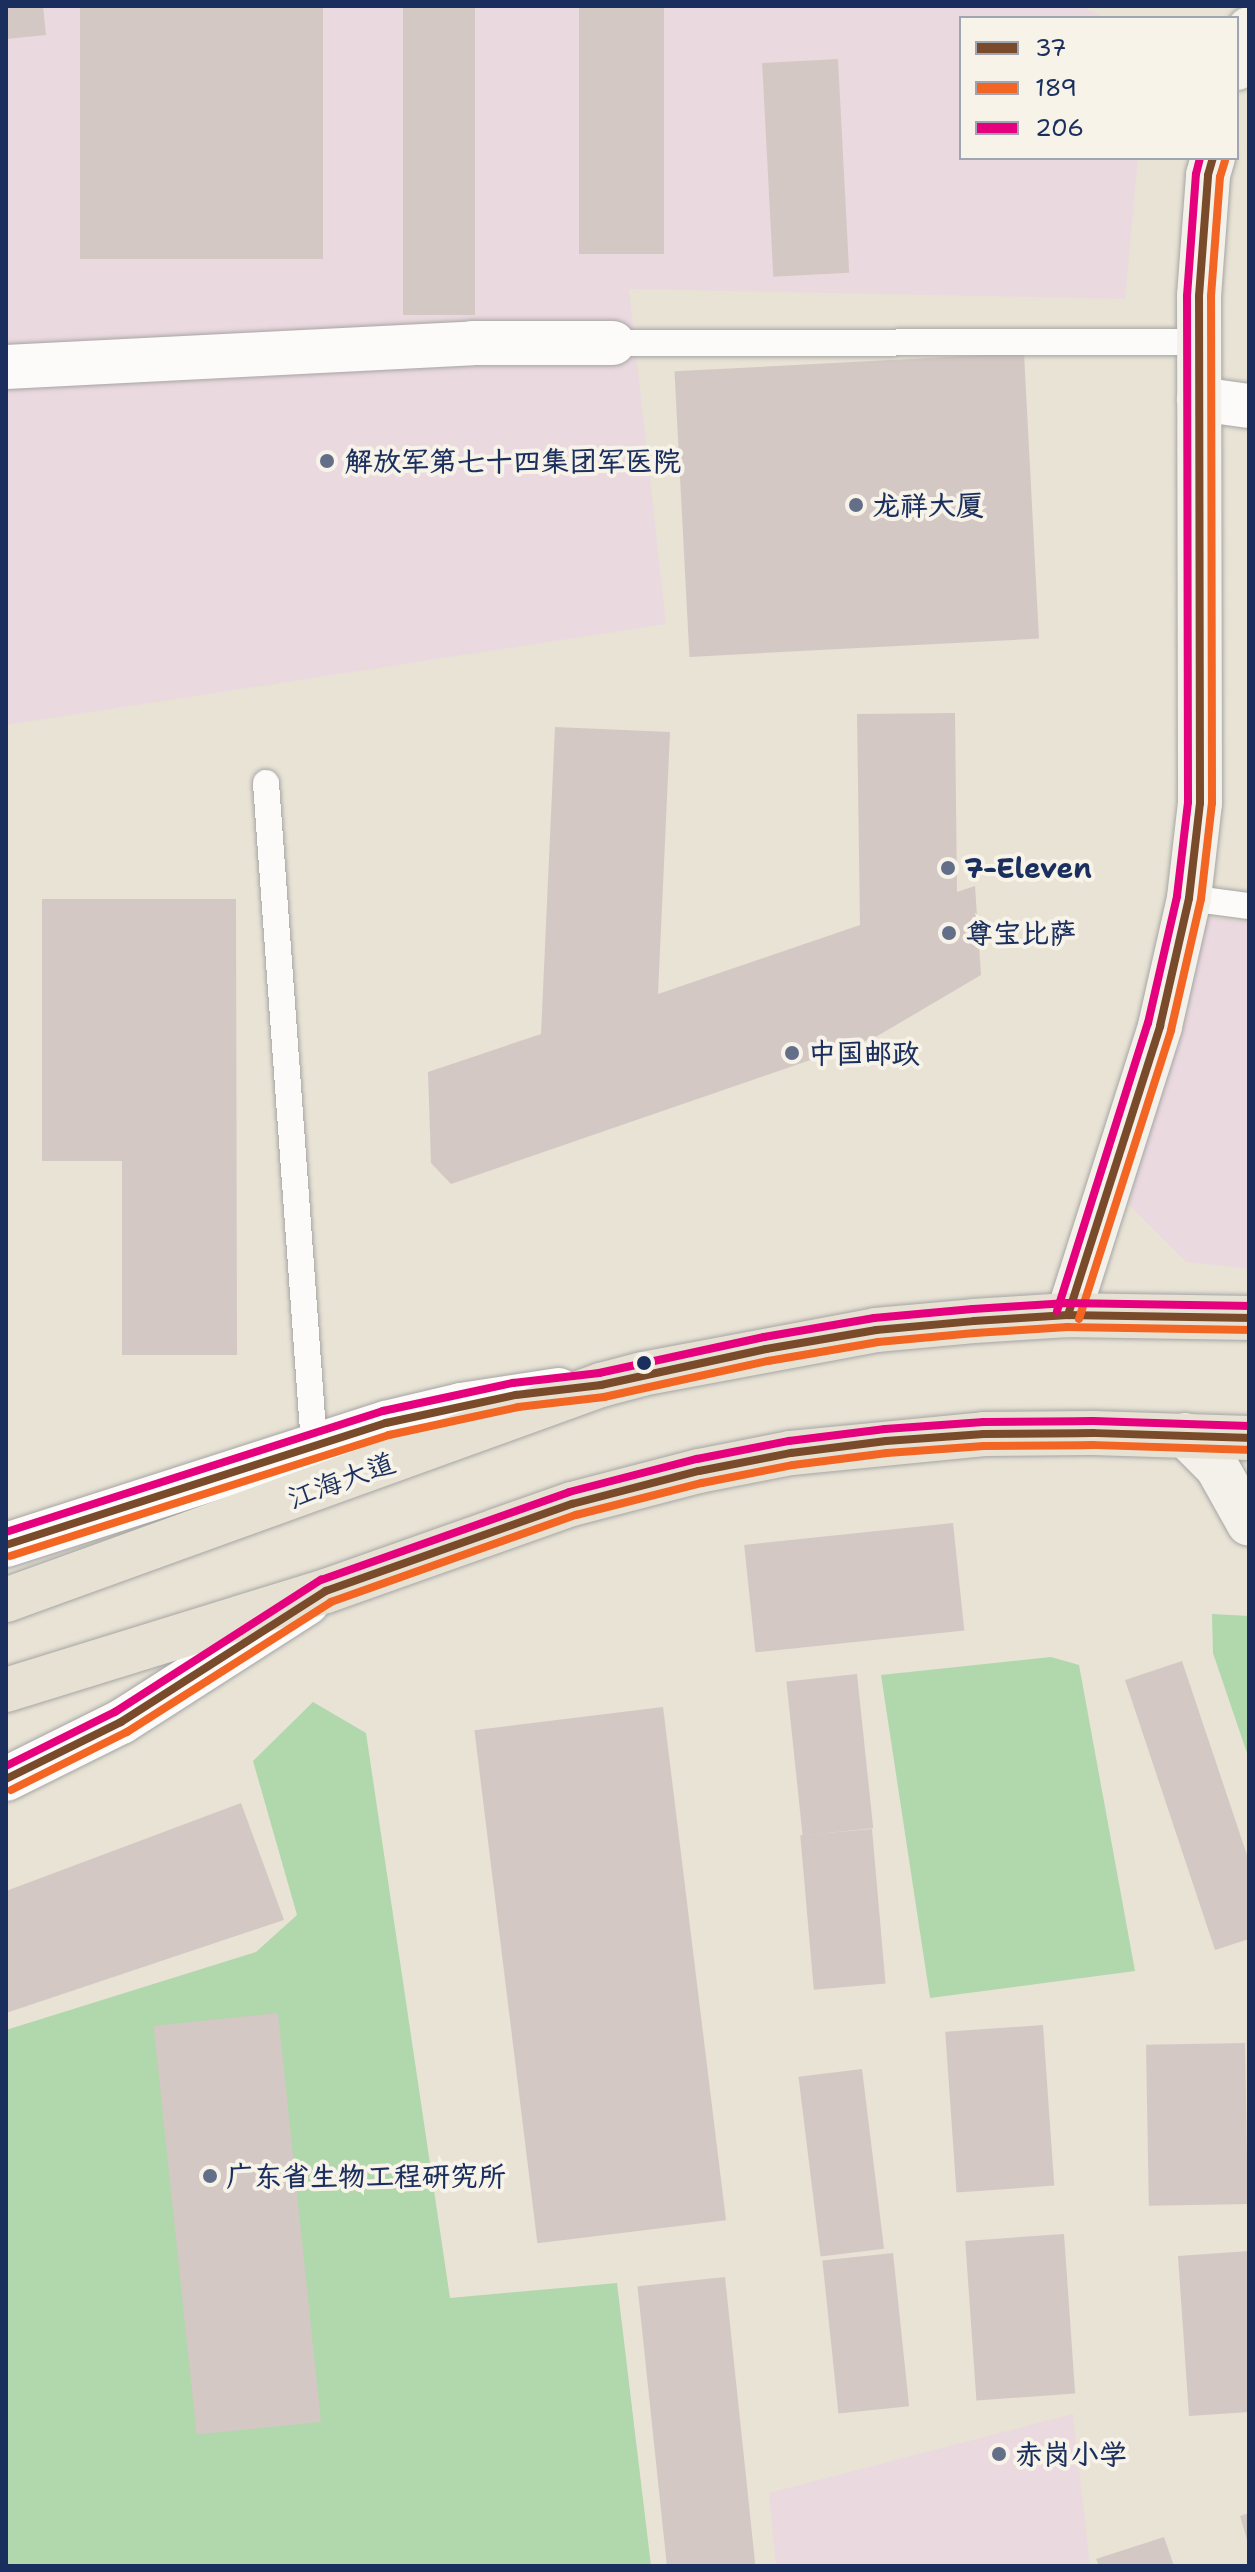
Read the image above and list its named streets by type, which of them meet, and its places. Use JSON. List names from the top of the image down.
{
  "streets": {
    "highway": ["江海大道"]
  },
  "places": [
    "解放军第七十四集团军医院",
    "龙祥大厦",
    "7-Eleven",
    "尊宝比萨",
    "中国邮政",
    "广东省生物工程研究所",
    "赤岗小学"
  ],
  "lines": ["transit line 37", "transit line 206", "transit line 189"],
  "legend": ["37", "189", "206"]
}
